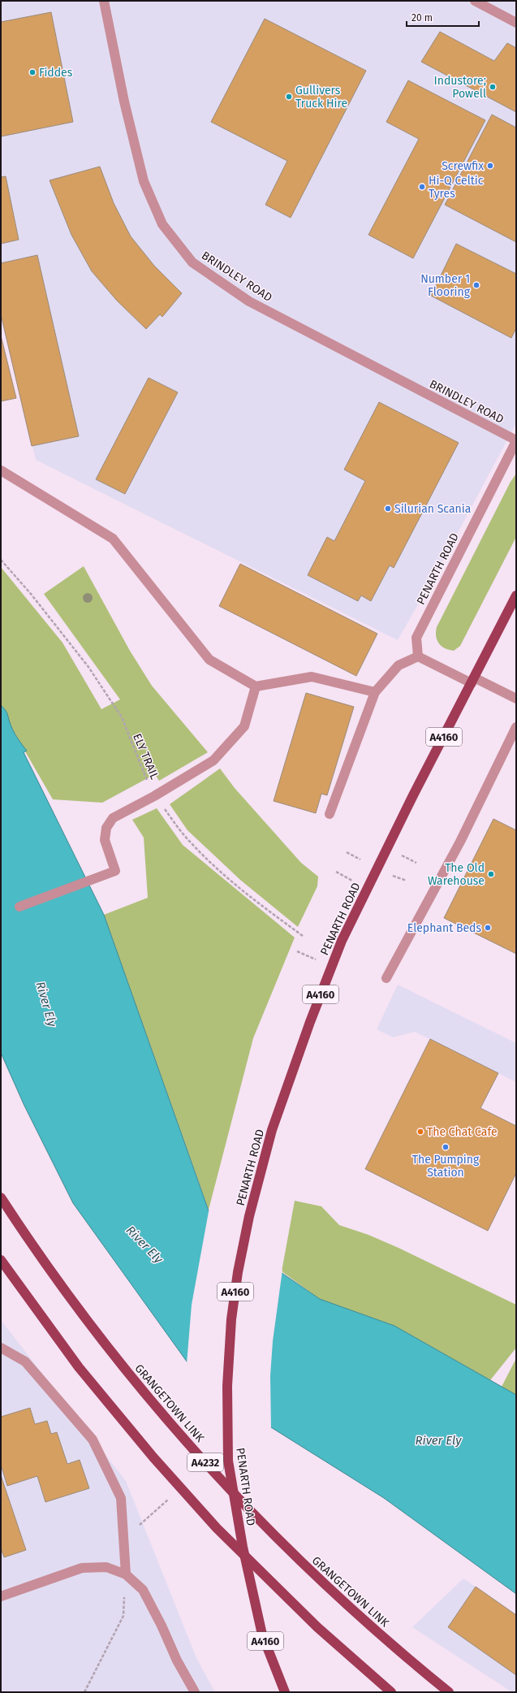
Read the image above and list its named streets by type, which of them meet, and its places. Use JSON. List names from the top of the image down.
{
  "streets": {
    "main road": [
      "PENARTH ROAD",
      "A4160",
      "GRANGETOWN LINK",
      "A4232"
    ],
    "street": ["BRINDLEY ROAD"],
    "path": ["ELY TRAIL"]
  },
  "crossings": [
    ["BRINDLEY ROAD", "PENARTH ROAD"]
  ],
  "water": ["River Ely"],
  "places": [
    "Fiddes",
    "Industore; Powell",
    "Gullivers Truck Hire",
    "Screwfix",
    "Hi-Q Celtic Tyres",
    "Number 1 Flooring",
    "Silurian Scania",
    "The Old Warehouse",
    "Elephant Beds",
    "The Chat Cafe",
    "The Pumping Station"
  ],
  "scale_bar": "20 m"
}
